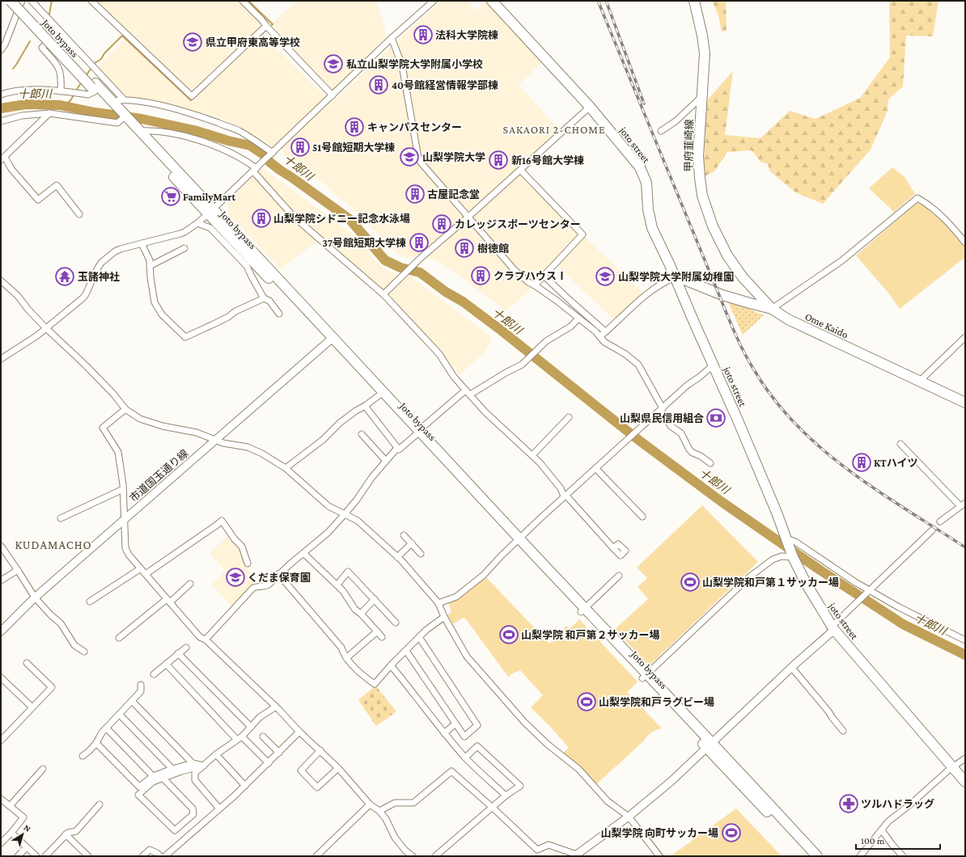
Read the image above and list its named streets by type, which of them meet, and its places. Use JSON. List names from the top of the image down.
{
  "streets": {
    "main road": [
      "Joto bypass",
      "joto street",
      "甲府韮崎線",
      "Ome Kaido"
    ],
    "street": ["市道国玉通り線"]
  },
  "crossings": [
    ["Joto bypass", "市道国玉通り線"],
    ["joto street", "Ome Kaido"],
    ["甲府韮崎線", "Ome Kaido"]
  ],
  "districts": ["SAKAORI 2-CHOME", "KUDAMACHO"],
  "water": ["十郎川"],
  "places": {
    "building": [
      "法科大学院棟",
      "40号館経営情報学部棟",
      "キャンパスセンター",
      "51号館短期大学棟",
      "新16号館大学棟",
      "古屋記念堂",
      "山梨学院シドニー記念水泳場",
      "カレッジスポーツセンター",
      "37号館短期大学棟",
      "樹徳館",
      "クラブハウスⅠ",
      "KTハイツ"
    ],
    "school or university": [
      "県立甲府東高等学校",
      "私立山梨学院大学附属小学校",
      "山梨学院大学",
      "山梨学院大学附属幼稚園",
      "くだま保育園"
    ],
    "supermarket": ["FamilyMart"],
    "temple": ["玉諸神社"],
    "bank": ["山梨県民信用組合"],
    "sports": [
      "山梨学院和戸第１サッカー場",
      "山梨学院 和戸第２サッカー場",
      "山梨学院和戸ラグビー場",
      "山梨学院 向町サッカー場"
    ],
    "pharmacy": ["ツルハドラッグ"]
  },
  "scale_bar": "100 m",
  "north": "top right"
}
